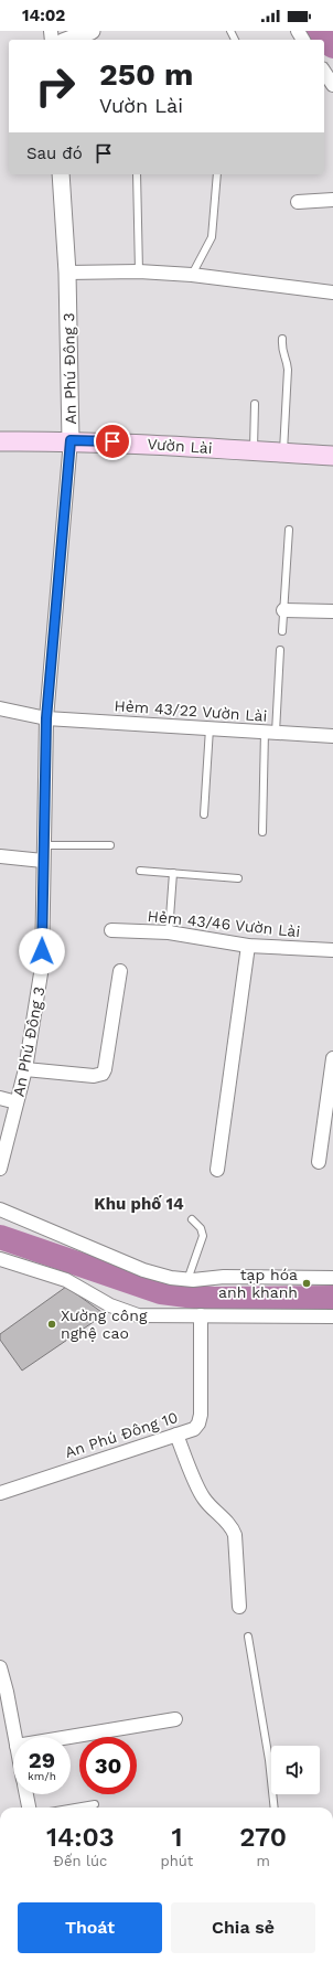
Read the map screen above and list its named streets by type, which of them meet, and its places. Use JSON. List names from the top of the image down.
{
  "streets": {
    "main road": ["Vườn Lài"],
    "street": [
      "An Phú Đông 3",
      "Hẻm 43/22 Vườn Lài",
      "Hẻm 43/46 Vườn Lài",
      "An Phú Đông 10"
    ]
  },
  "crossings": [
    ["An Phú Đông 3", "Vườn Lài"],
    ["An Phú Đông 3", "Hẻm 43/22 Vườn Lài"]
  ],
  "districts": ["Khu phố 14"],
  "places": ["tạp hóa anh khanh", "Xường công nghệ cao"],
  "page": {
    "status": "14:02",
    "turn": ["250 m", "Vườn Lài"],
    "then": "Sau đó",
    "speed": "29 km/h",
    "limit": "30",
    "eta": [
      "14:03",
      "Đến lúc",
      "1",
      "phút",
      "270",
      "m"
    ],
    "buttons": ["Thoát", "Chia sẻ"]
  }
}
